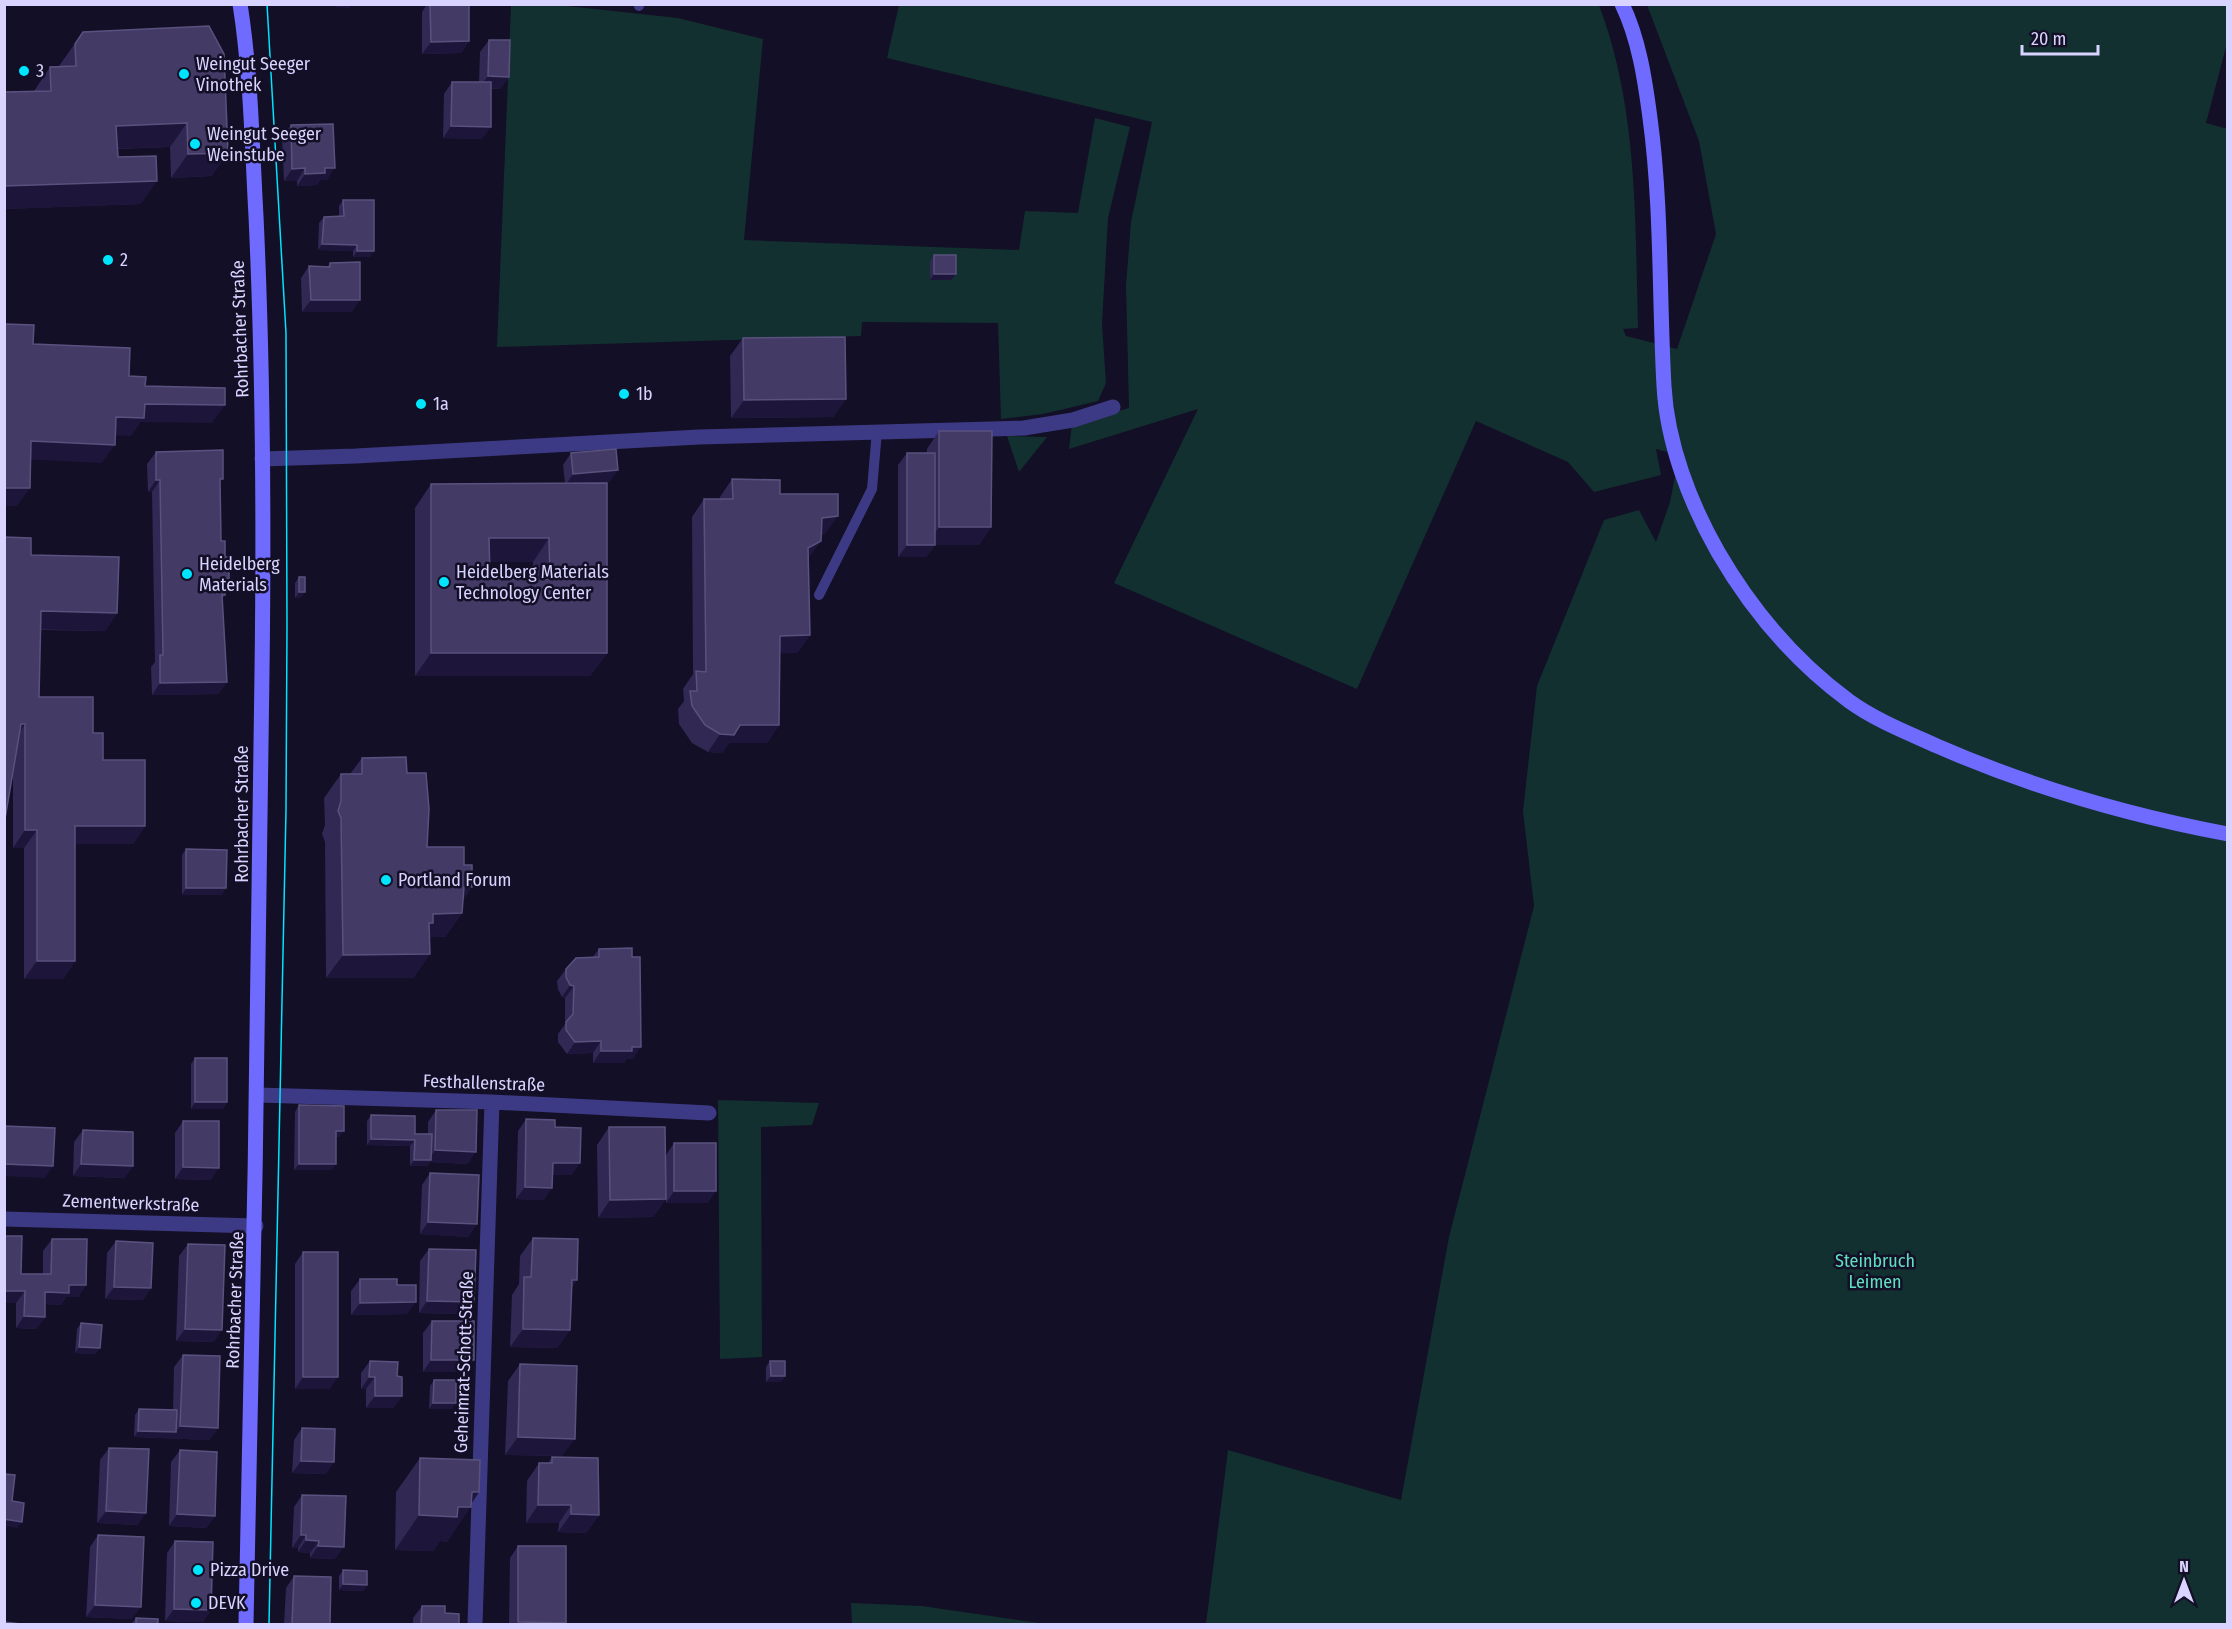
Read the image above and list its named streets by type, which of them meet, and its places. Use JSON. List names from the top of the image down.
{
  "streets": {
    "main road": ["Rohrbacher Straße"],
    "street": ["Festhallenstraße", "Zementwerkstraße", "Geheimrat-Schott-Straße"]
  },
  "crossings": [
    ["Rohrbacher Straße", "Festhallenstraße"],
    ["Rohrbacher Straße", "Zementwerkstraße"],
    ["Festhallenstraße", "Geheimrat-Schott-Straße"]
  ],
  "parks": ["Steinbruch Leimen"],
  "places": [
    "3",
    "Weingut Seeger Vinothek",
    "Weingut Seeger Weinstube",
    "2",
    "1b",
    "1a",
    "Heidelberg Materials",
    "Heidelberg Materials Technology Center",
    "Portland Forum",
    "Pizza Drive",
    "DEVK"
  ],
  "scale_bar": "20 m",
  "north": "top"
}
